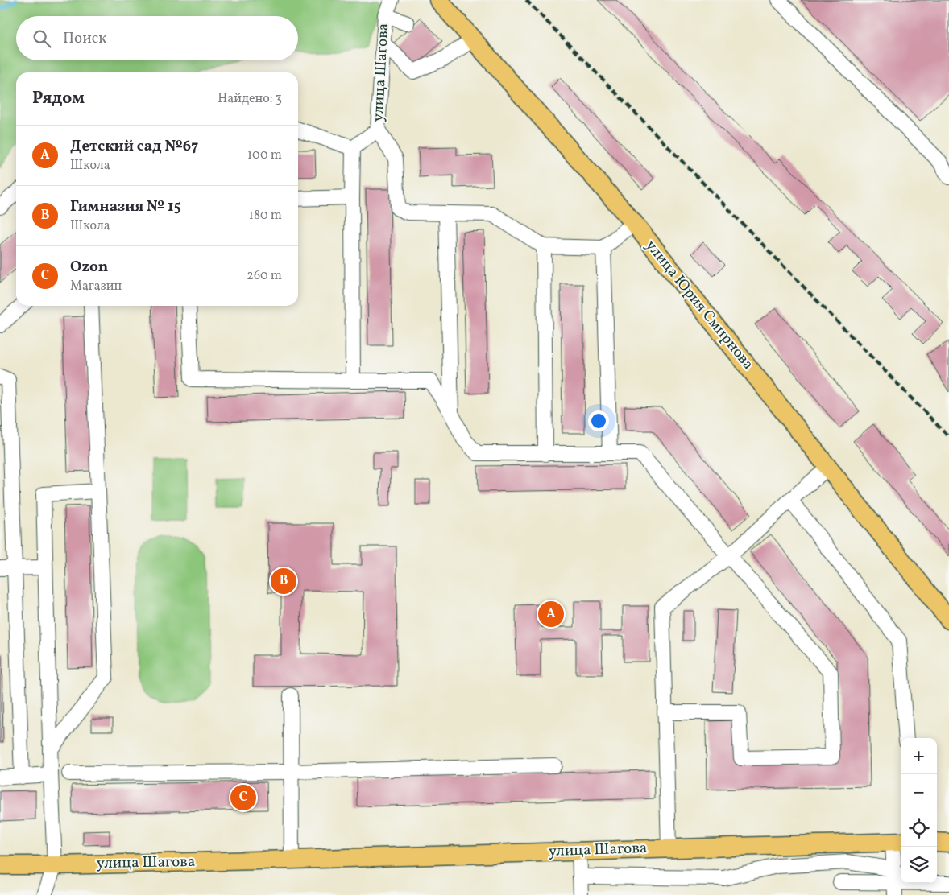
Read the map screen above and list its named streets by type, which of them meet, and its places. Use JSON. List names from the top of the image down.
{
  "streets": {
    "main road": ["улица Шагова", "улица Юрия Смирнова"]
  },
  "page": {
    "search": "Поиск",
    "heading": ["Рядом", "Найдено: 3"],
    "list": [
      {
        "mark": "A",
        "name": "Детский сад №67",
        "note": "Школа",
        "value": "100 m"
      },
      {
        "mark": "B",
        "name": "Гимназия № 15",
        "note": "Школа",
        "value": "180 m"
      },
      {
        "mark": "C",
        "name": "Ozon",
        "note": "Магазин",
        "value": "260 m"
      }
    ],
    "pins": ["B", "A", "C"],
    "map_buttons": ["+", "−"]
  }
}
